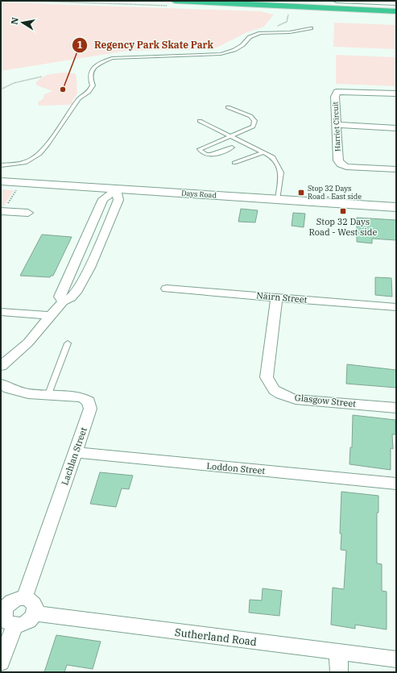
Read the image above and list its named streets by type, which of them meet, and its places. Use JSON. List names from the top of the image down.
{
  "streets": {
    "street": [
      "Harriet Circuit",
      "Days Road",
      "Nairn Street",
      "Glasgow Street",
      "Lachlan Street",
      "Loddon Street",
      "Sutherland Road"
    ]
  },
  "crossings": [
    ["Nairn Street", "Glasgow Street"],
    ["Lachlan Street", "Loddon Street"],
    ["Lachlan Street", "Sutherland Road"]
  ],
  "places": {
    "other": ["Regency Park Skate Park"],
    "transit": ["Stop 32 Days Road - East side", "Stop 32 Days Road - West side"]
  },
  "north": "left"
}
